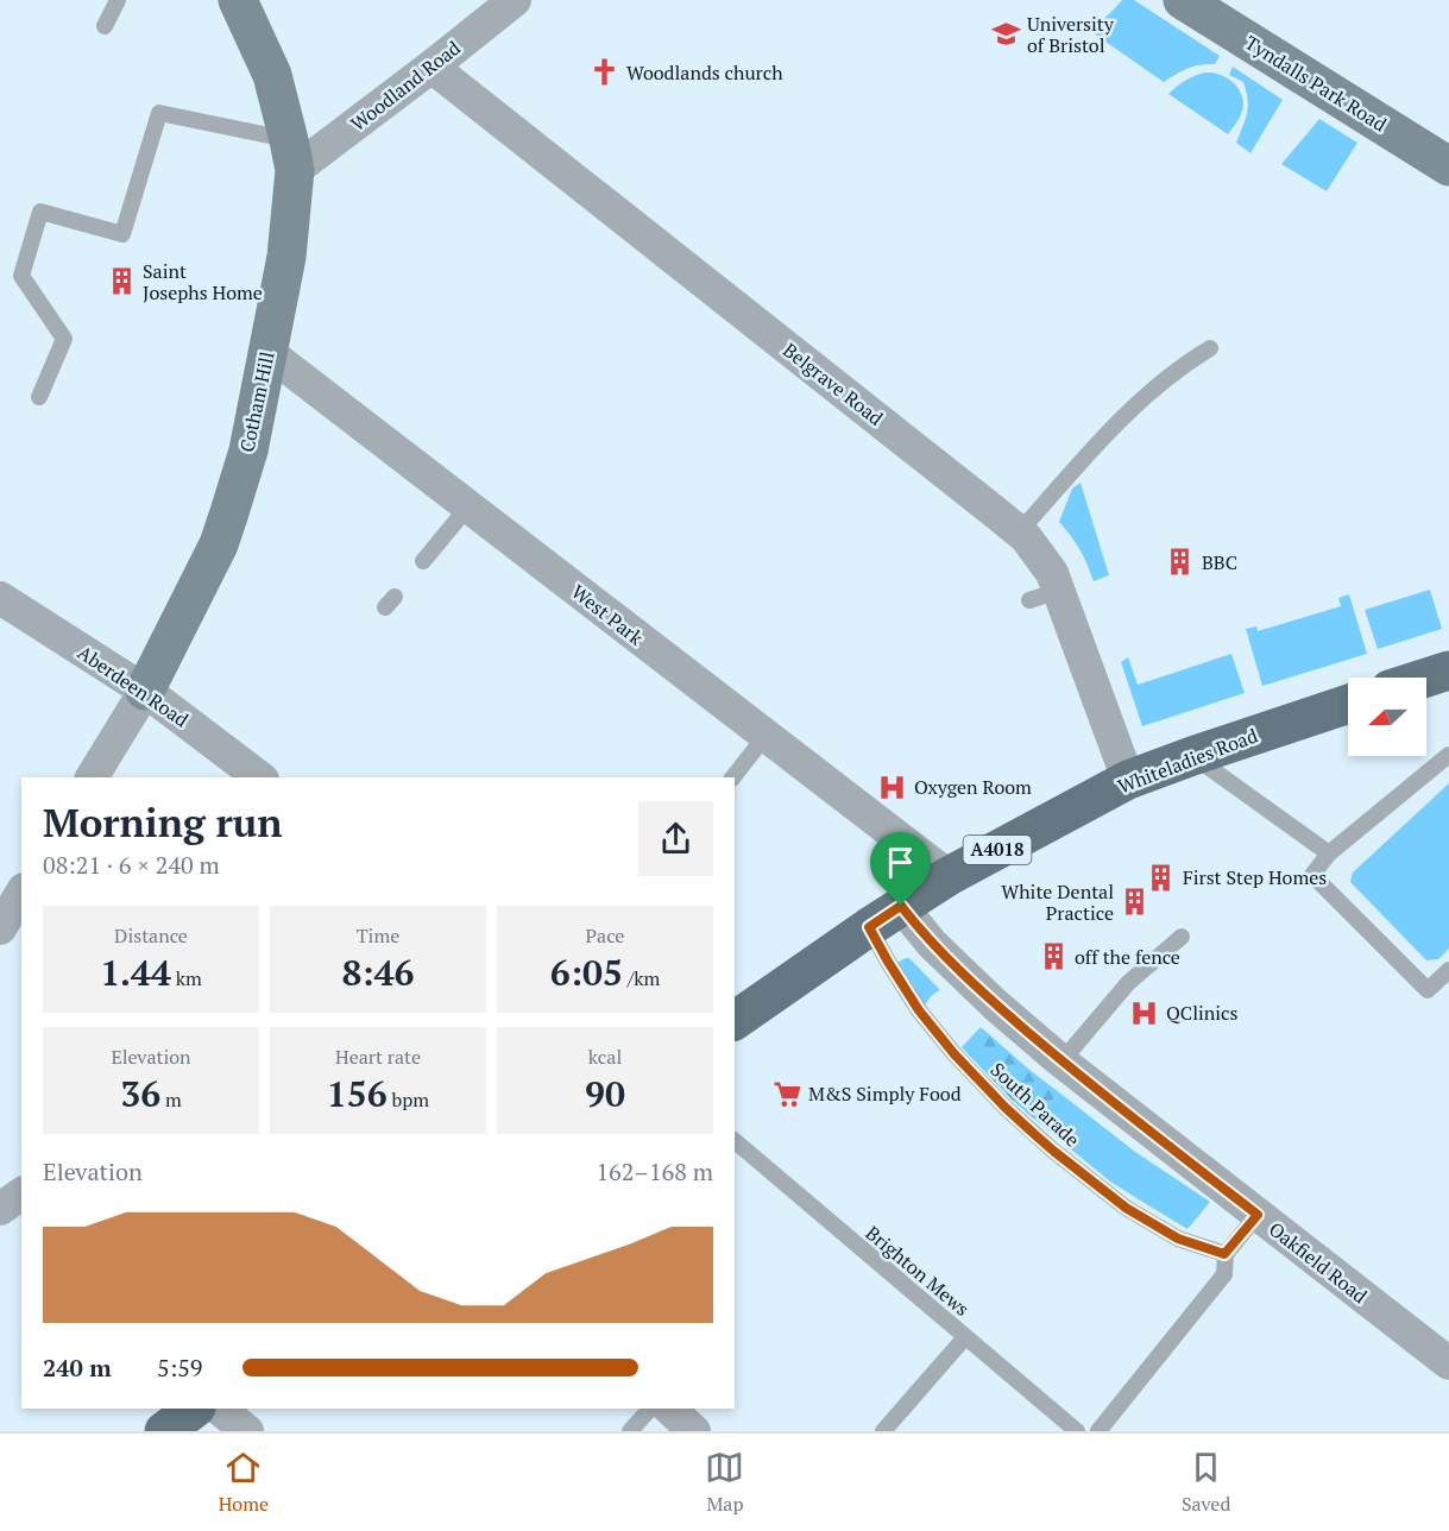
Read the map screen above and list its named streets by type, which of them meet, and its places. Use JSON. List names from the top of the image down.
{
  "streets": {
    "main road": ["Whiteladies Road", "A4018"],
    "street": [
      "Tyndalls Park Road",
      "Woodland Road",
      "Belgrave Road",
      "Cotham Hill",
      "West Park",
      "Aberdeen Road",
      "Oakfield Road"
    ],
    "lane": ["South Parade", "Brighton Mews"]
  },
  "crossings": [
    ["Woodland Road", "Belgrave Road"],
    ["Woodland Road", "Cotham Hill"],
    ["Belgrave Road", "Whiteladies Road"],
    ["Cotham Hill", "West Park"],
    ["Cotham Hill", "Aberdeen Road"],
    ["West Park", "Whiteladies Road"],
    ["Whiteladies Road", "South Parade"],
    ["Whiteladies Road", "Oakfield Road"]
  ],
  "places": {
    "school or university": ["University of Bristol"],
    "church": ["Woodlands church"],
    "building": [
      "Saint Josephs Home",
      "BBC",
      "First Step Homes",
      "White Dental Practice",
      "off the fence"
    ],
    "hospital": ["Oxygen Room", "QClinics"],
    "supermarket": ["M&S Simply Food"]
  },
  "north": "left",
  "page": {
    "heading": ["Morning run", "08:21 · 6 × 240 m"],
    "stats": [
      ["Distance", "1.44 km"],
      ["Time", "8:46"],
      ["Pace", "6:05 /km"],
      ["Elevation", "36 m"],
      ["Heart rate", "156 bpm"],
      ["kcal", "90"]
    ],
    "chart": ["Elevation", "162–168 m"],
    "list": [
      {
        "name": "240 m",
        "note": "5:59"
      }
    ],
    "tabs": ["Home", "Map", "Saved"]
  }
}
